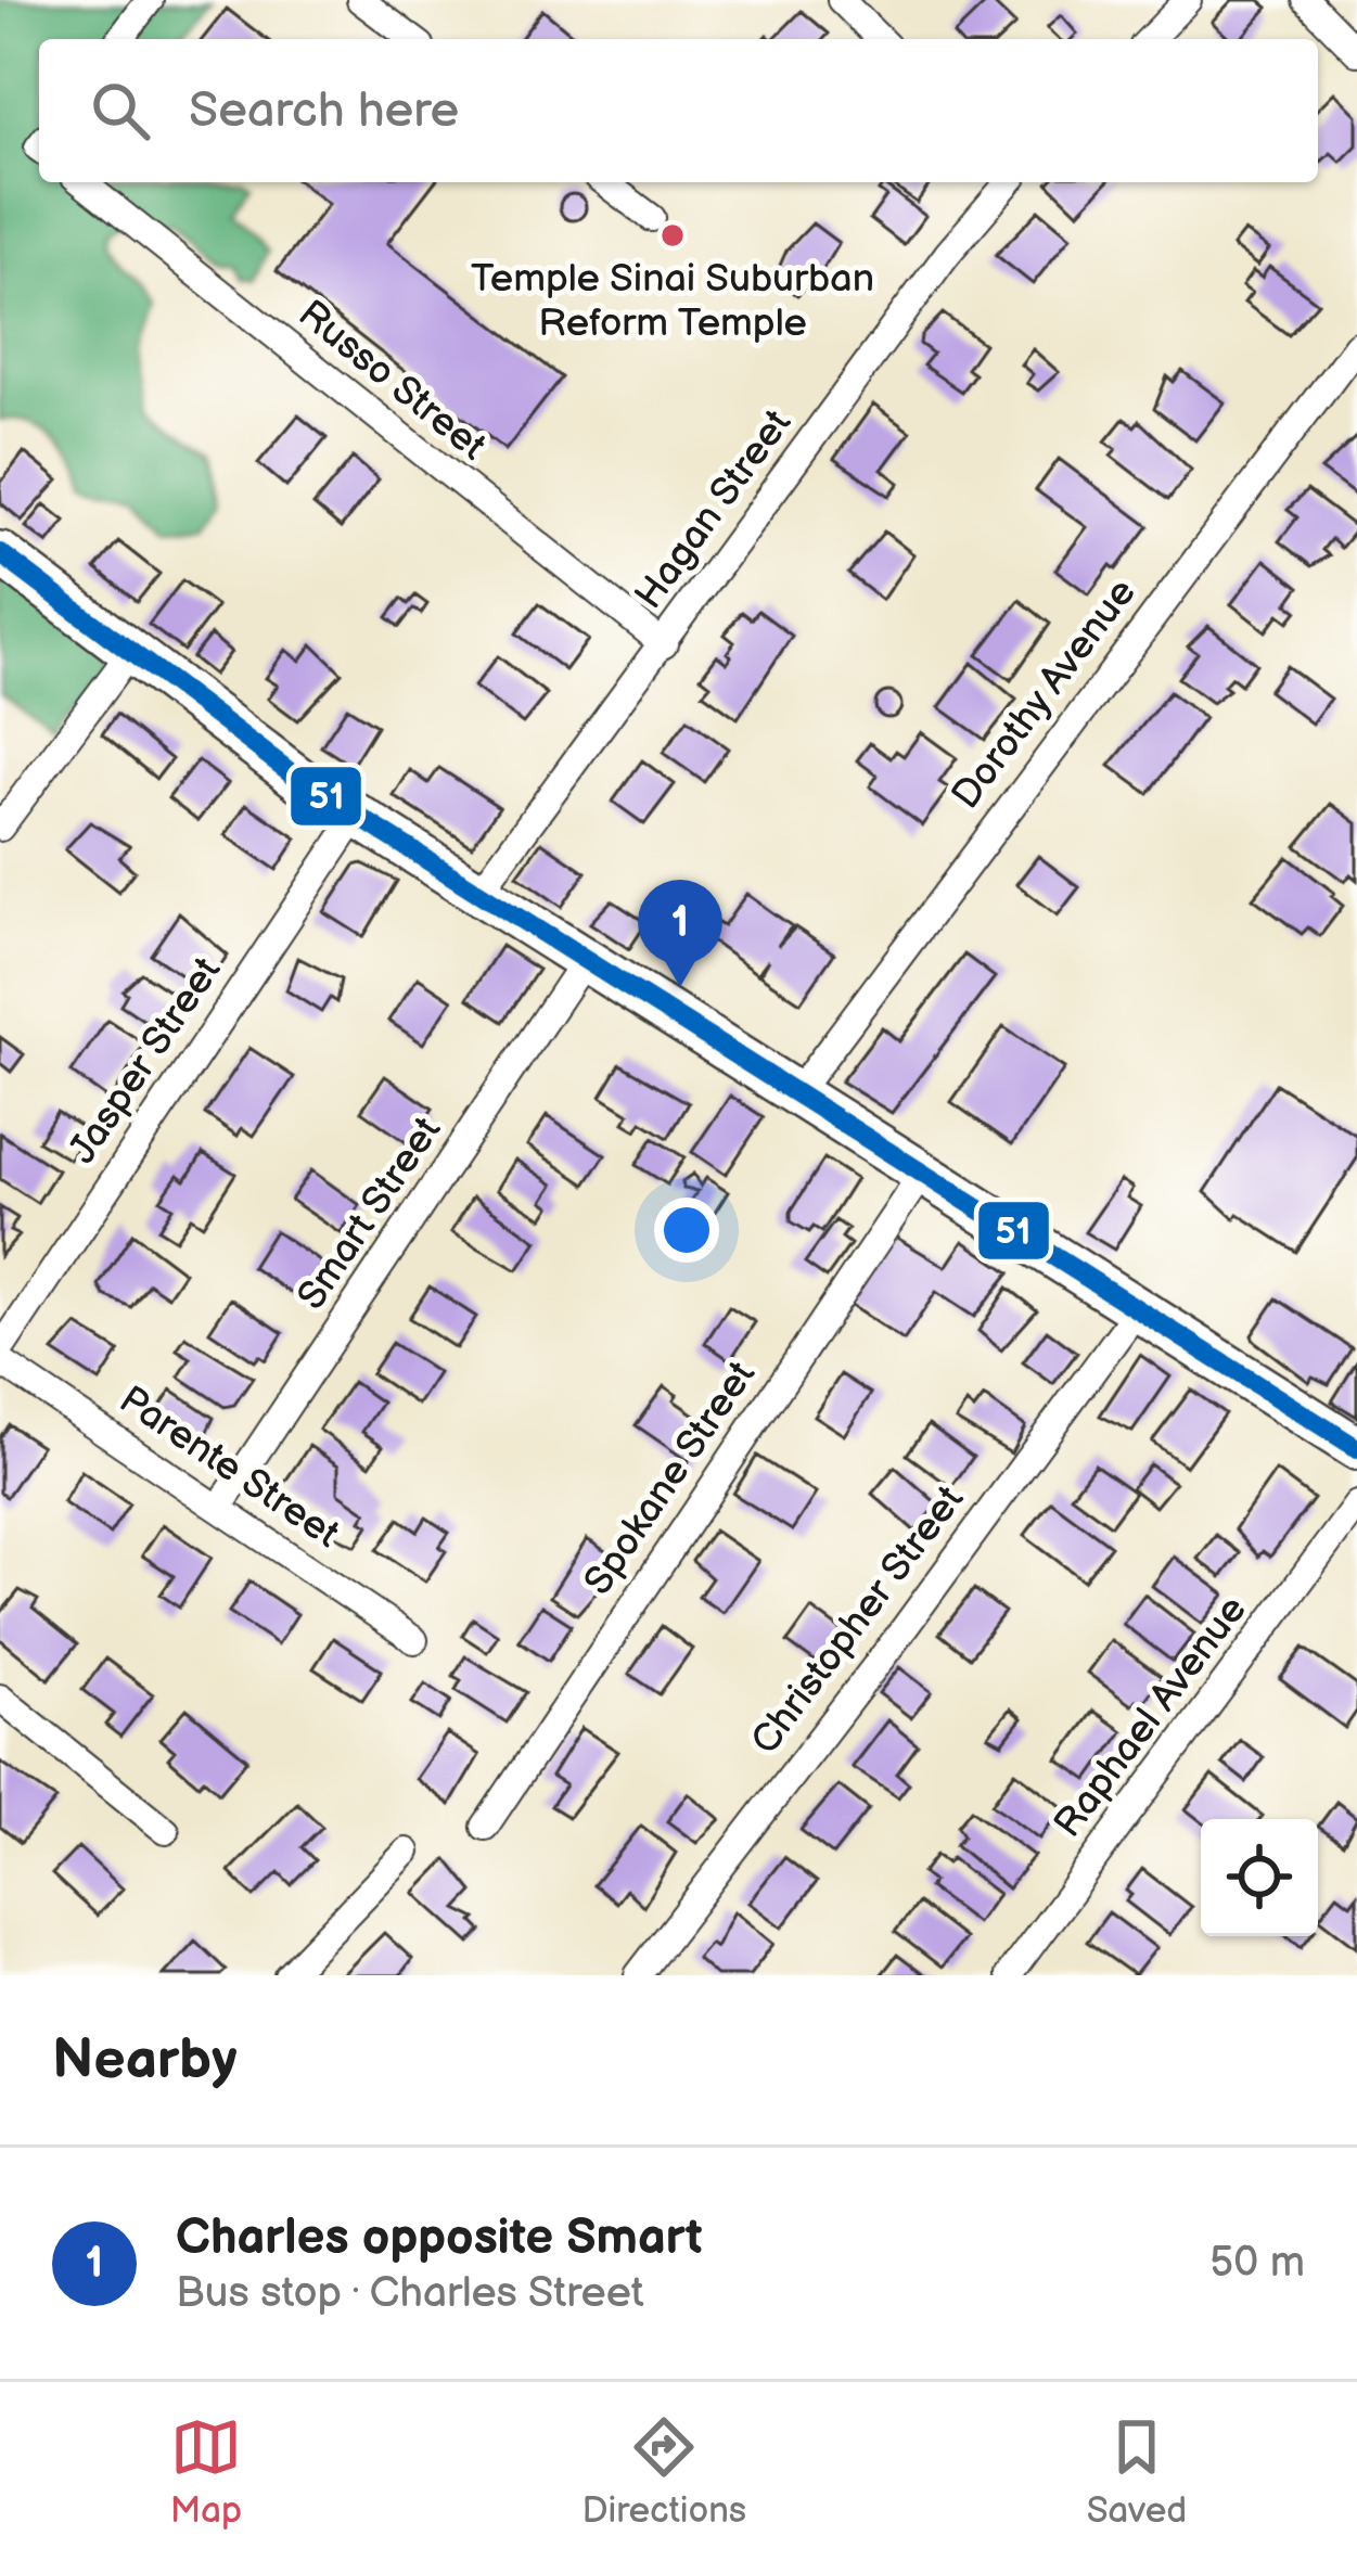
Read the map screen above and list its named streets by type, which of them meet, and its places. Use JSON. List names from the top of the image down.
{
  "streets": {
    "street": [
      "Russo Street",
      "Hagan Street",
      "Dorothy Avenue",
      "Jasper Street",
      "Smart Street",
      "Parente Street",
      "Spokane Street",
      "Christopher Street",
      "Raphael Avenue"
    ]
  },
  "crossings": [
    ["Russo Street", "Hagan Street"],
    ["Smart Street", "Parente Street"]
  ],
  "places": ["Temple Sinai Suburban Reform Temple"],
  "lines": ["transit line 51"],
  "page": {
    "search": "Search here",
    "pins": "1",
    "heading": "Nearby",
    "list": [
      {
        "mark": "1",
        "name": "Charles opposite Smart",
        "note": "Bus stop · Charles Street",
        "value": "50 m"
      }
    ],
    "nav": ["Map", "Directions", "Saved"]
  }
}
